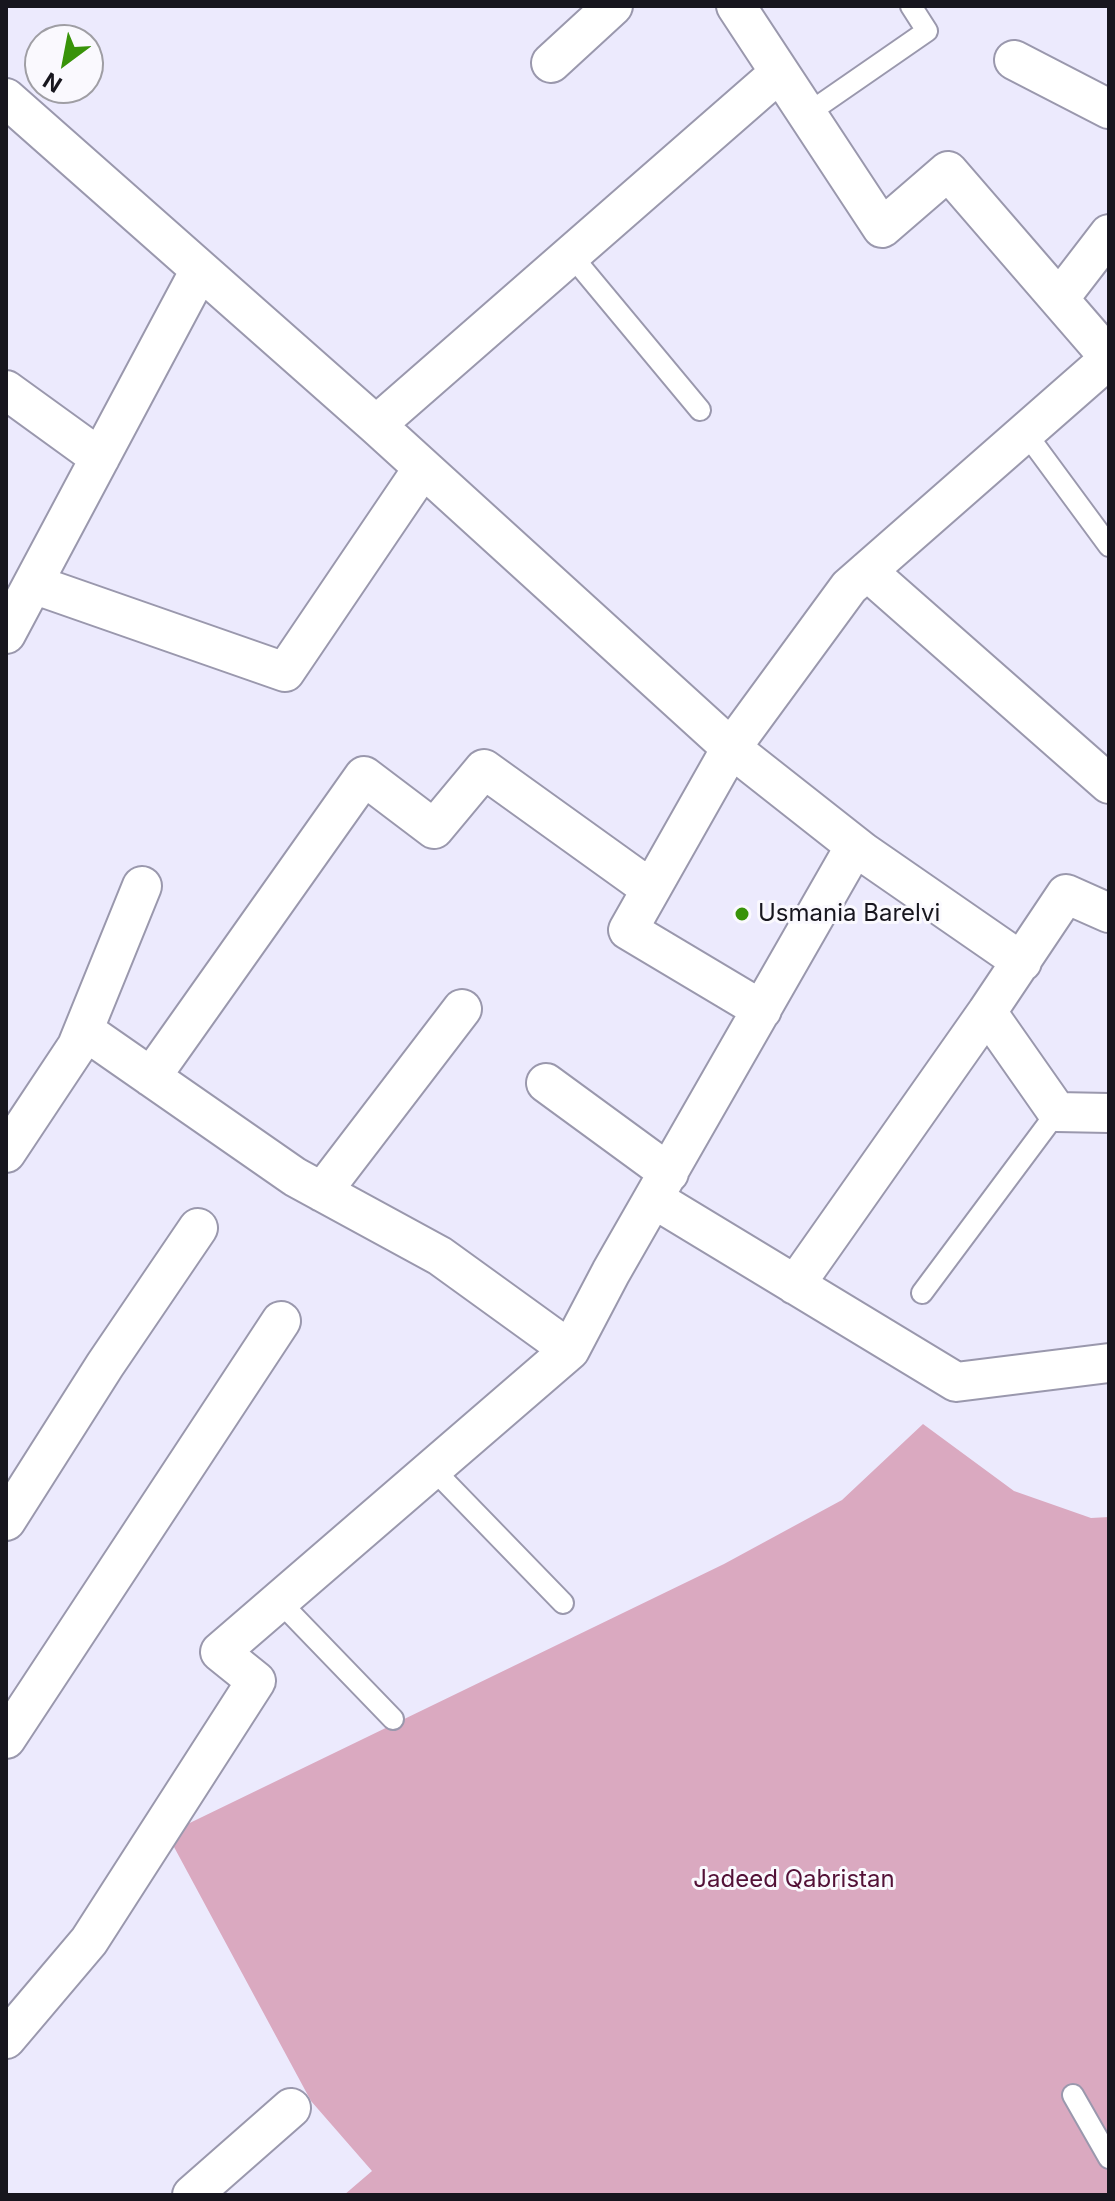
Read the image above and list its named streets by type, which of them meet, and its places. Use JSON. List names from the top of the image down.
{
  "parks": ["Jadeed Qabristan"],
  "places": ["Usmania Barelvi"],
  "north": "bottom left"
}
